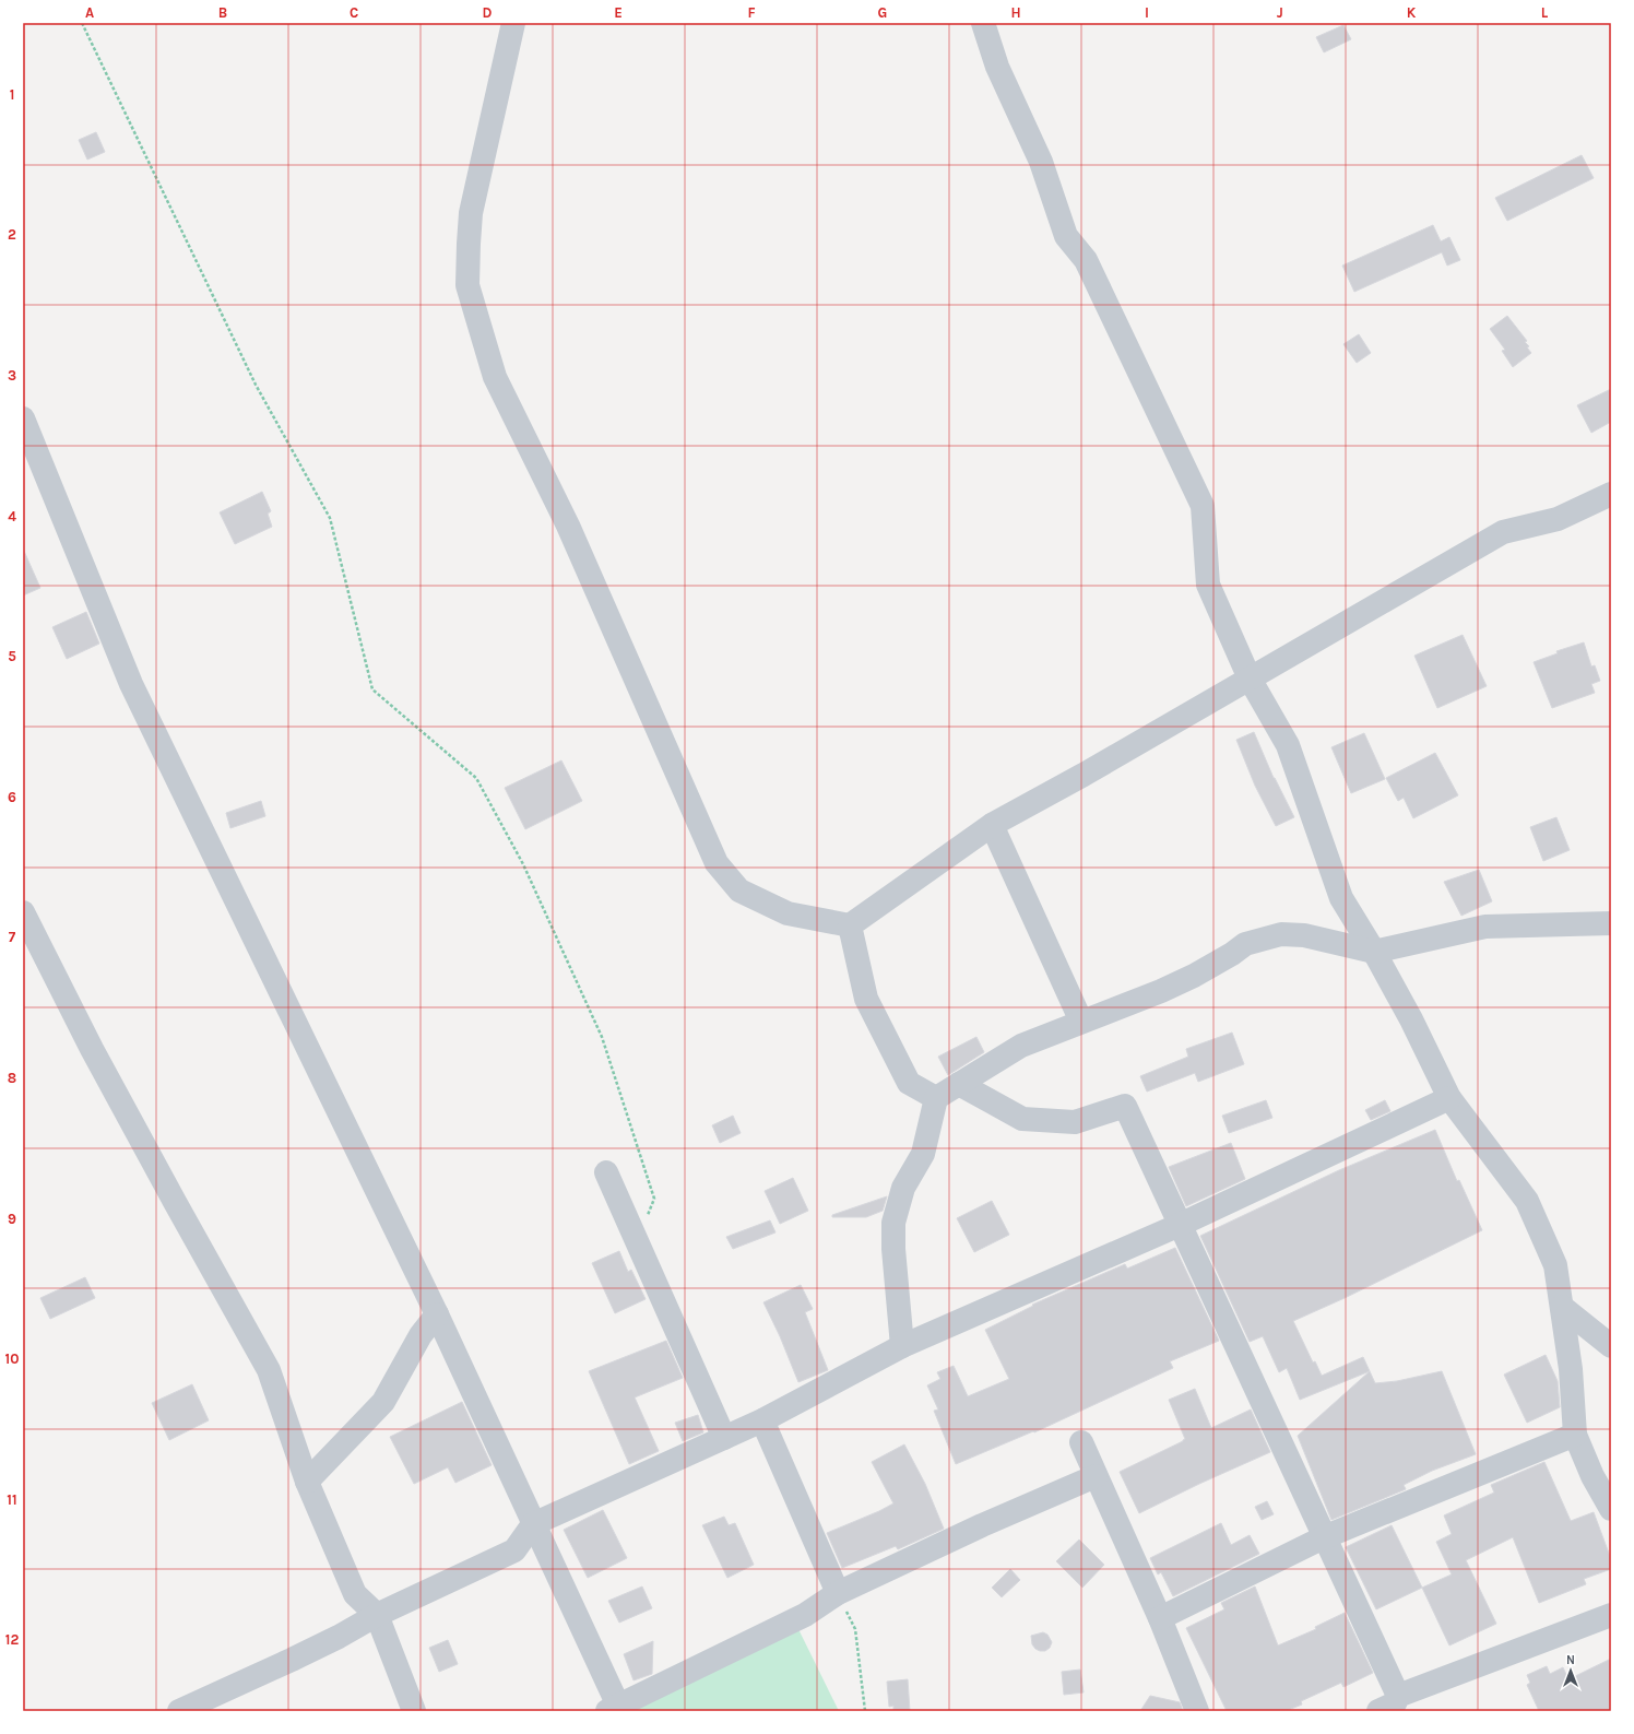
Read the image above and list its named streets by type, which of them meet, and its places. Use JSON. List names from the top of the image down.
{
  "north": "top",
  "grid": {
    "columns": [
      "A",
      "B",
      "C",
      "D",
      "E",
      "F",
      "G",
      "H",
      "I",
      "J",
      "K",
      "L"
    ],
    "rows": [
      "1",
      "2",
      "3",
      "4",
      "5",
      "6",
      "7",
      "8",
      "9",
      "10",
      "11",
      "12"
    ]
  }
}
